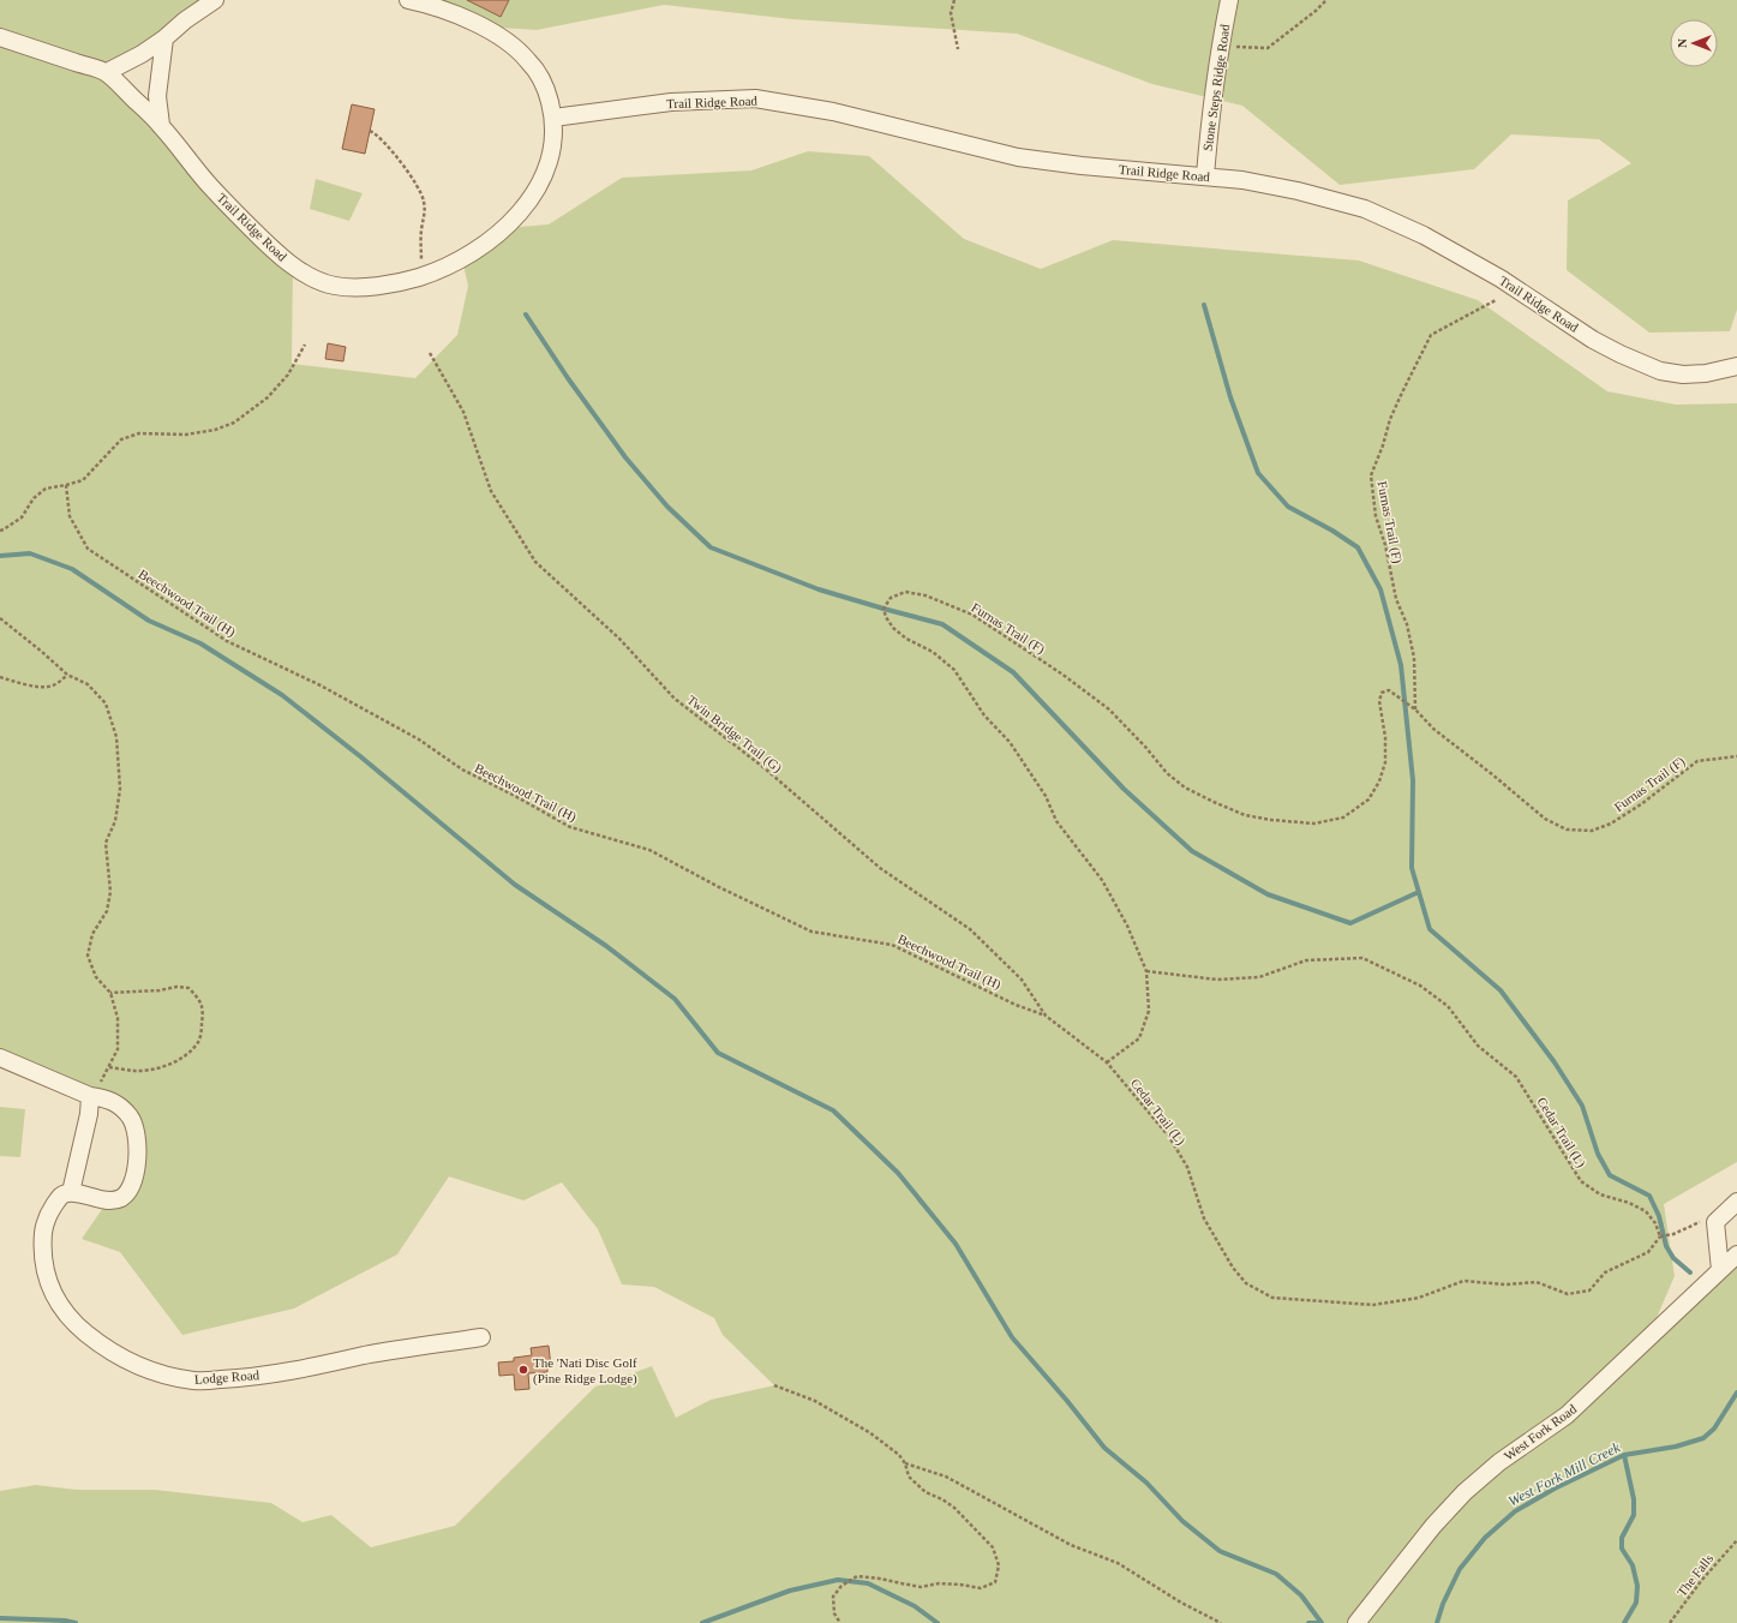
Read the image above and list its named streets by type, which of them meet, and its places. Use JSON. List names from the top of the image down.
{
  "streets": {
    "street": [
      "Stone Steps Ridge Road",
      "Trail Ridge Road",
      "Lodge Road",
      "West Fork Road"
    ],
    "path": [
      "Furnas Trail (F)",
      "Beechwood Trail (H)",
      "Twin Bridge Trail (G)",
      "Cedar Trail (L)",
      "The Falls"
    ]
  },
  "crossings": [
    ["Stone Steps Ridge Road", "Trail Ridge Road"],
    ["Furnas Trail (F)", "Twin Bridge Trail (G)"],
    ["Furnas Trail (F)", "Cedar Trail (L)"],
    ["Beechwood Trail (H)", "Twin Bridge Trail (G)"],
    ["Twin Bridge Trail (G)", "Cedar Trail (L)"]
  ],
  "water": ["West Fork Mill Creek"],
  "places": ["The 'Nati Disc Golf (Pine Ridge Lodge)"],
  "north": "left"
}
